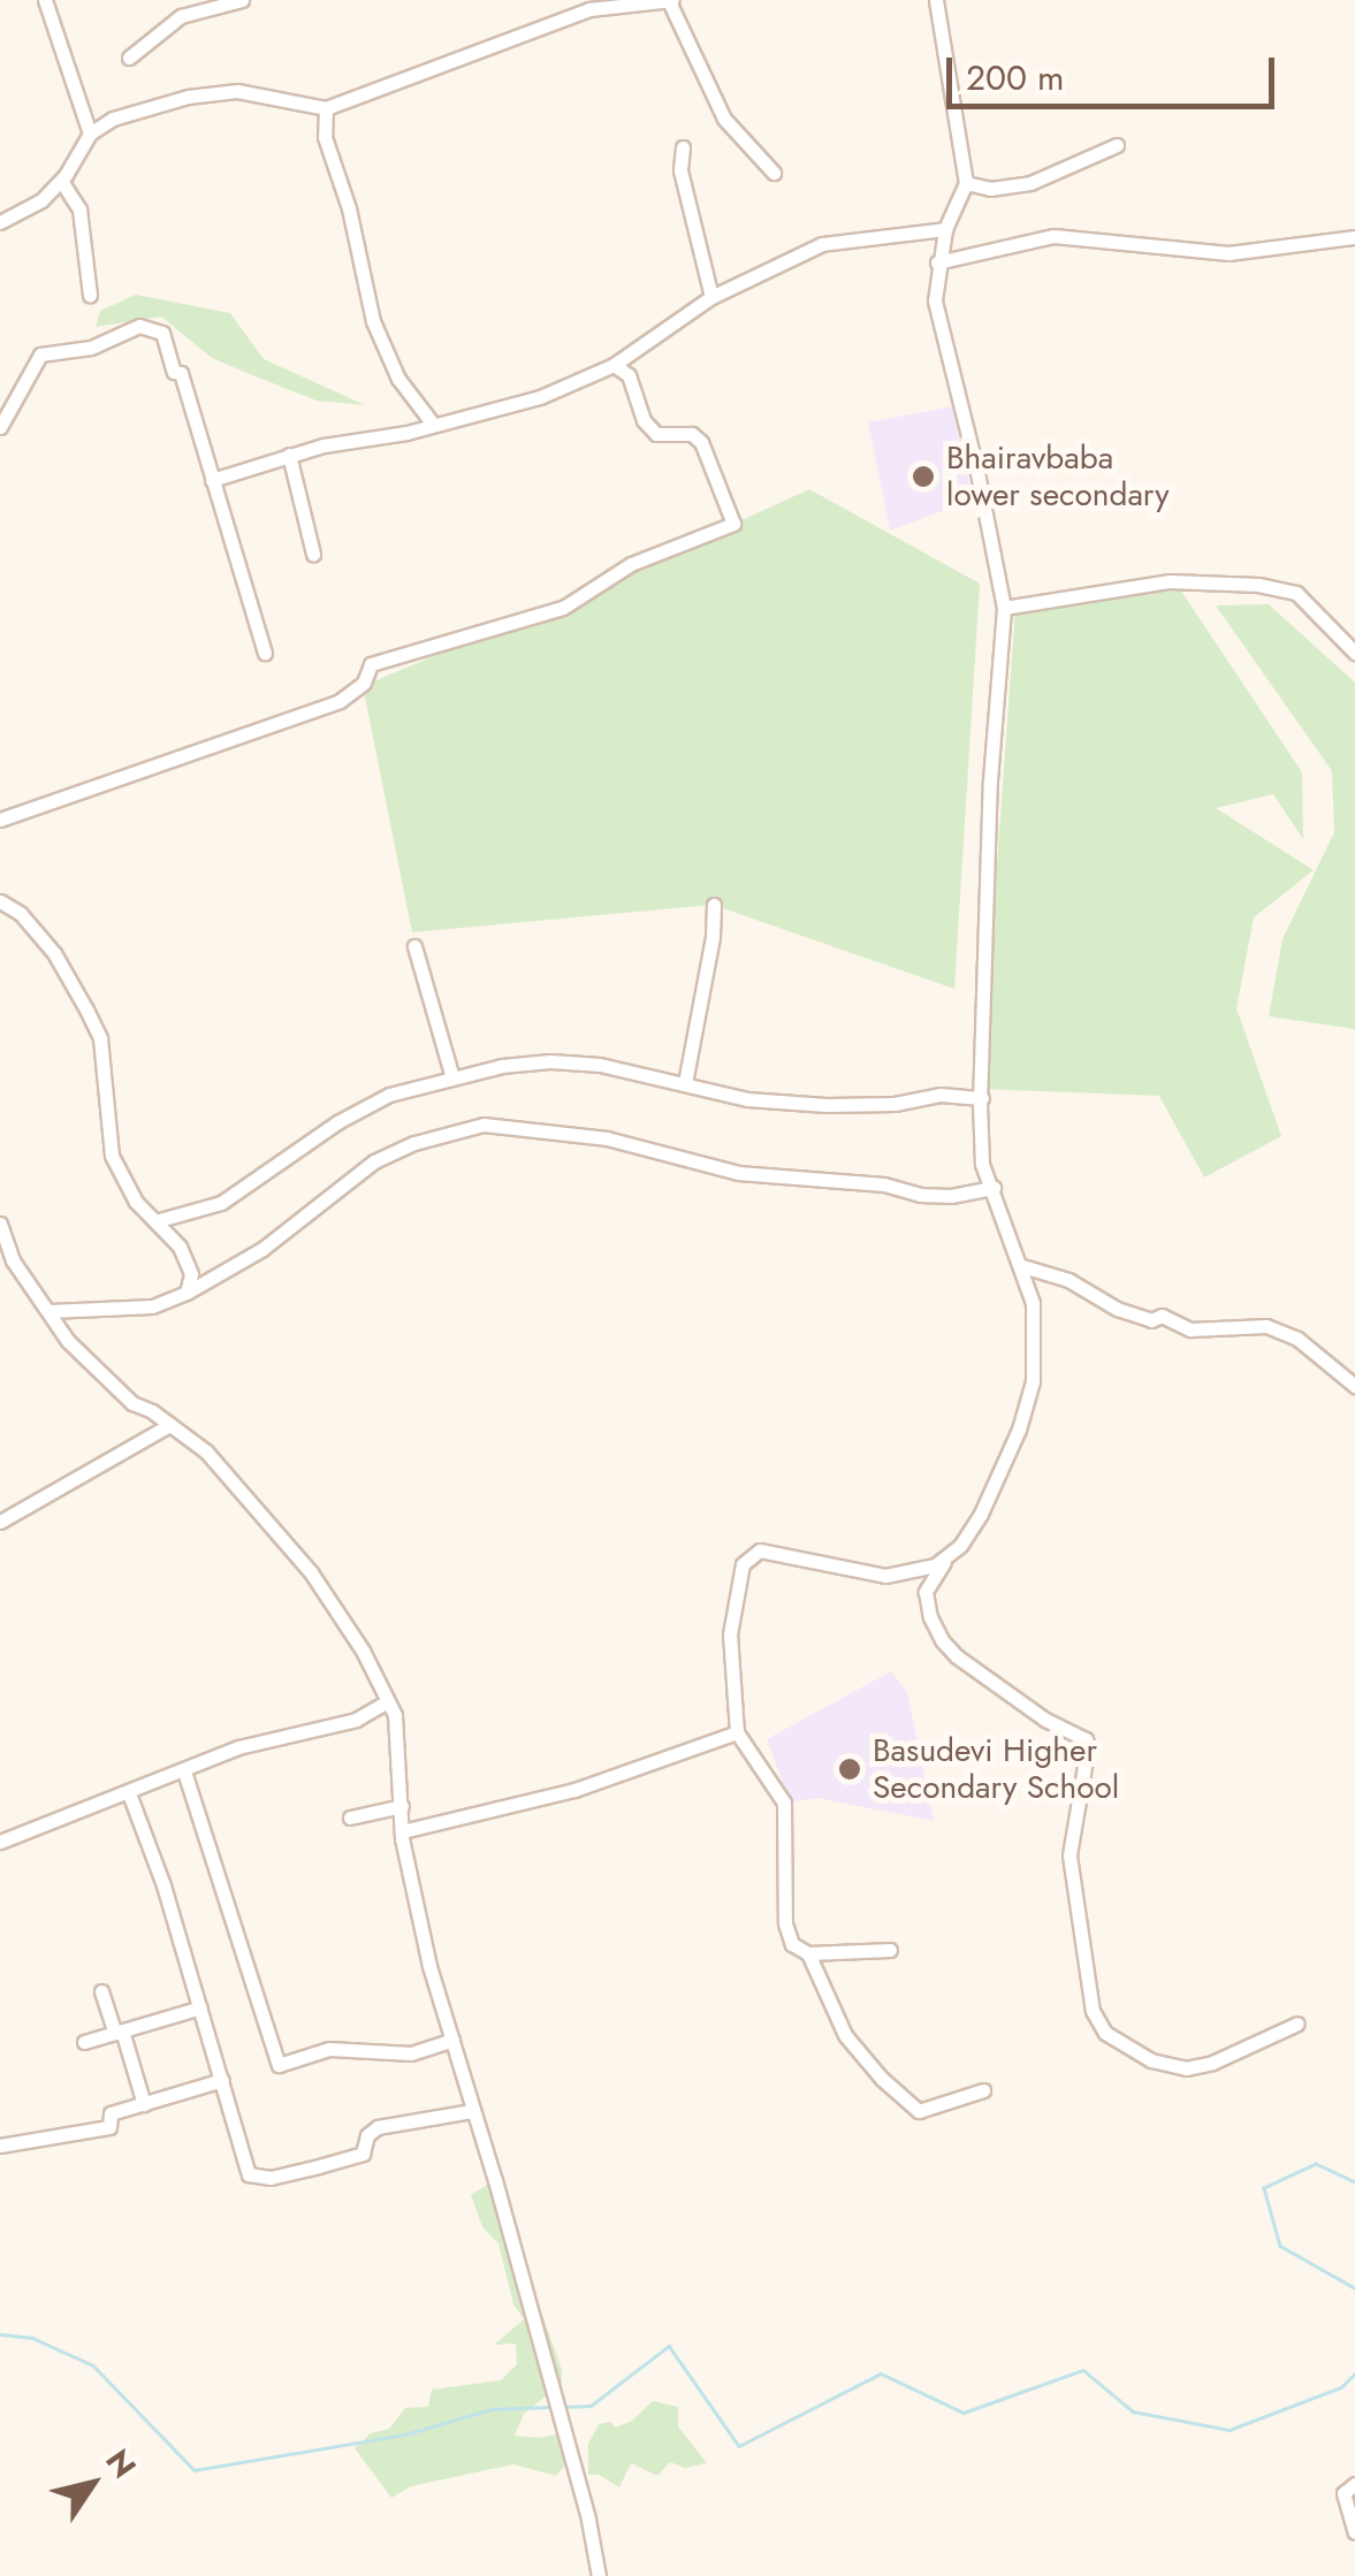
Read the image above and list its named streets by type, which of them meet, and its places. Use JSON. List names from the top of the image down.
{
  "places": ["Bhairavbaba lower secondary", "Basudevi Higher Secondary School"],
  "scale_bar": "200 m",
  "north": "top right"
}
